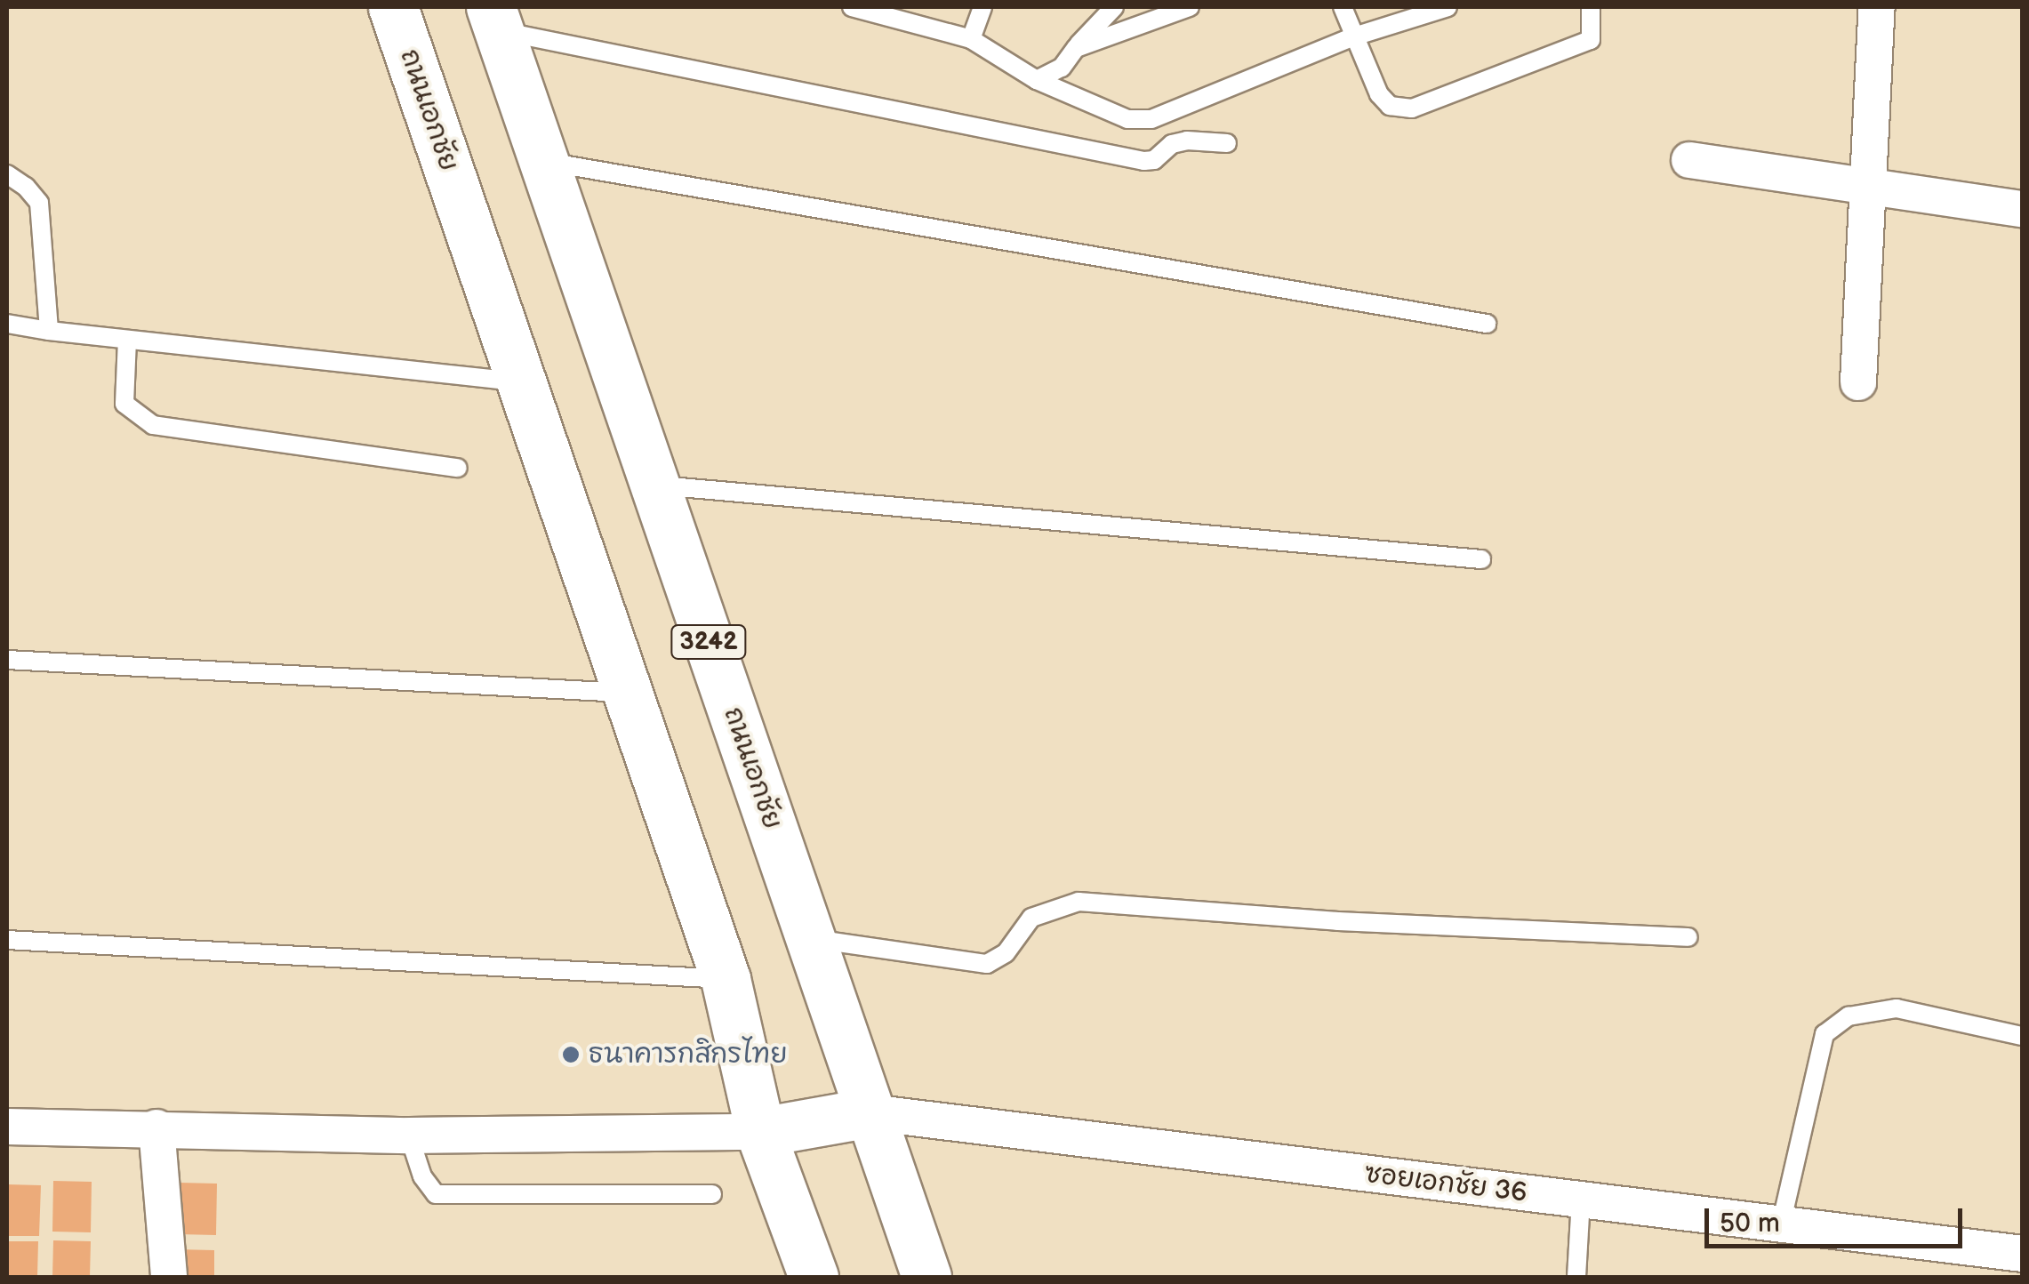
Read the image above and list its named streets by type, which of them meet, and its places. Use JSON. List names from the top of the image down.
{
  "streets": {
    "main road": ["ถนนเอกชัย", "3242"],
    "street": ["ซอยเอกชัย 36"]
  },
  "crossings": [
    ["ถนนเอกชัย", "ซอยเอกชัย 36"]
  ],
  "places": ["ธนาคารกสิกรไทย"],
  "scale_bar": "50 m"
}
